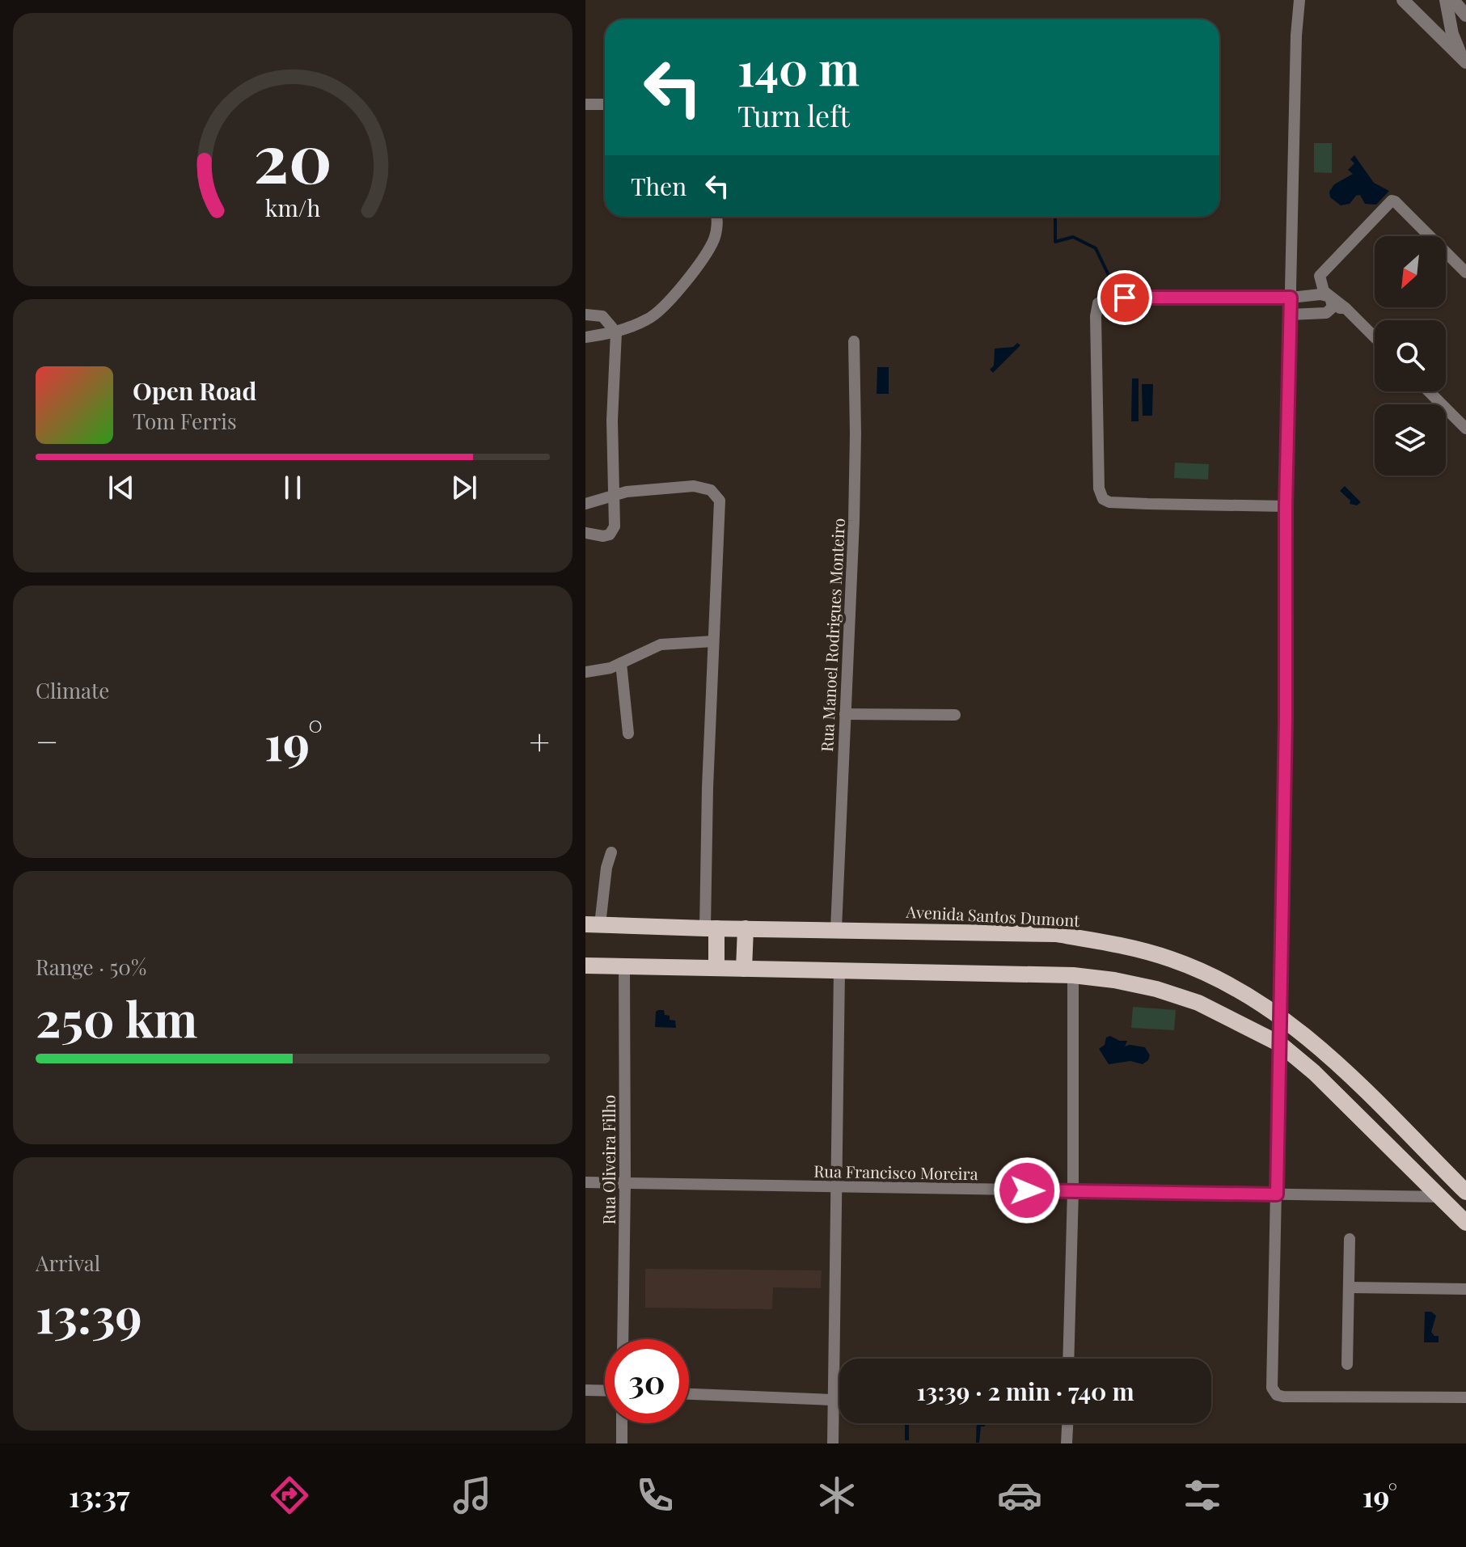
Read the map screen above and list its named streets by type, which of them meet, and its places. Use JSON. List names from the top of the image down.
{
  "streets": {
    "main road": ["Avenida Santos Dumont"],
    "street": ["Rua Manoel Rodrigues Monteiro", "Rua Oliveira Filho", "Rua Francisco Moreira"]
  },
  "crossings": [
    ["Rua Manoel Rodrigues Monteiro", "Avenida Santos Dumont"],
    ["Rua Oliveira Filho", "Rua Francisco Moreira"]
  ],
  "north": "bottom left",
  "page": {
    "turn": ["140 m", "Turn left"],
    "then": "Then",
    "song": ["Open Road", "Tom Ferris"],
    "tile": [
      "Climate",
      ["Range · 50%", "250 km"],
      ["Arrival", "13:39"]
    ],
    "heat": ["−", "19°", "+"],
    "limit": "30",
    "trip": "13:39 · 2 min · 740 m",
    "tabs": ["13:37", "19°"],
    "gauge": ["20", "km/h"]
  }
}
